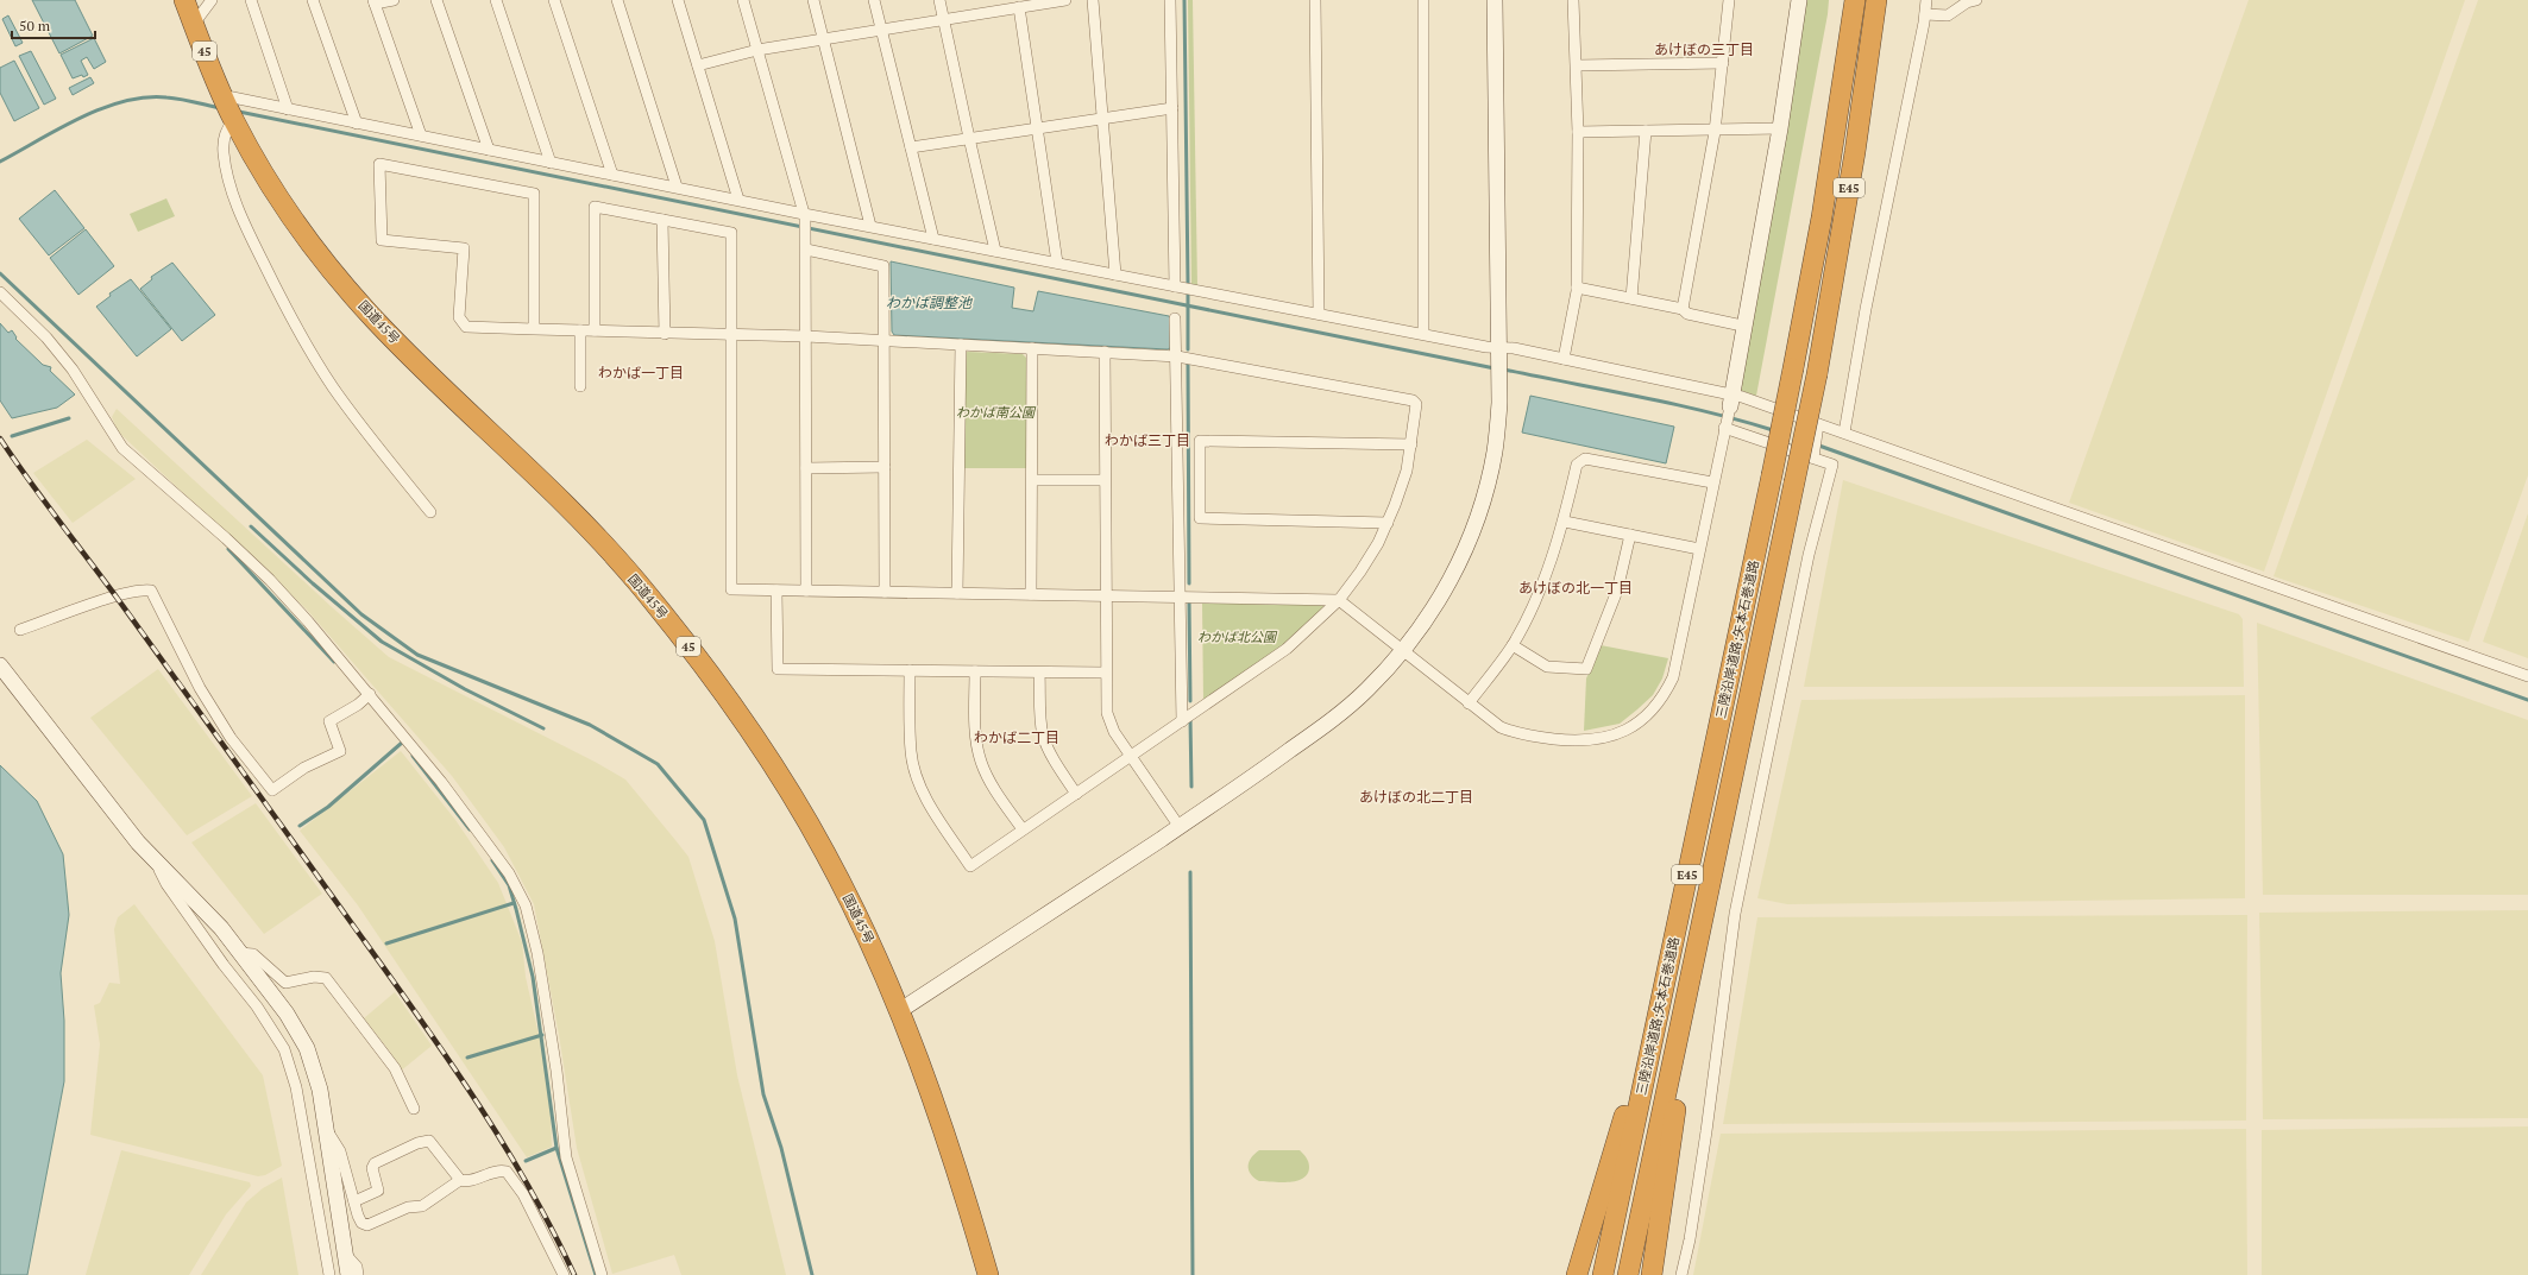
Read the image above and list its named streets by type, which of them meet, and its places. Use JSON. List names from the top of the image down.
{
  "streets": {
    "highway": [
      "45",
      "E45",
      "国道45号",
      "三陸沿岸道路;矢本石巻道路"
    ]
  },
  "districts": [
    "あけぼの三丁目",
    "わかば一丁目",
    "わかば三丁目",
    "あけぼの北一丁目",
    "わかば二丁目",
    "あけぼの北二丁目"
  ],
  "water": ["わかば調整池"],
  "parks": ["わかば南公園", "わかば北公園"],
  "scale_bar": "50 m"
}
